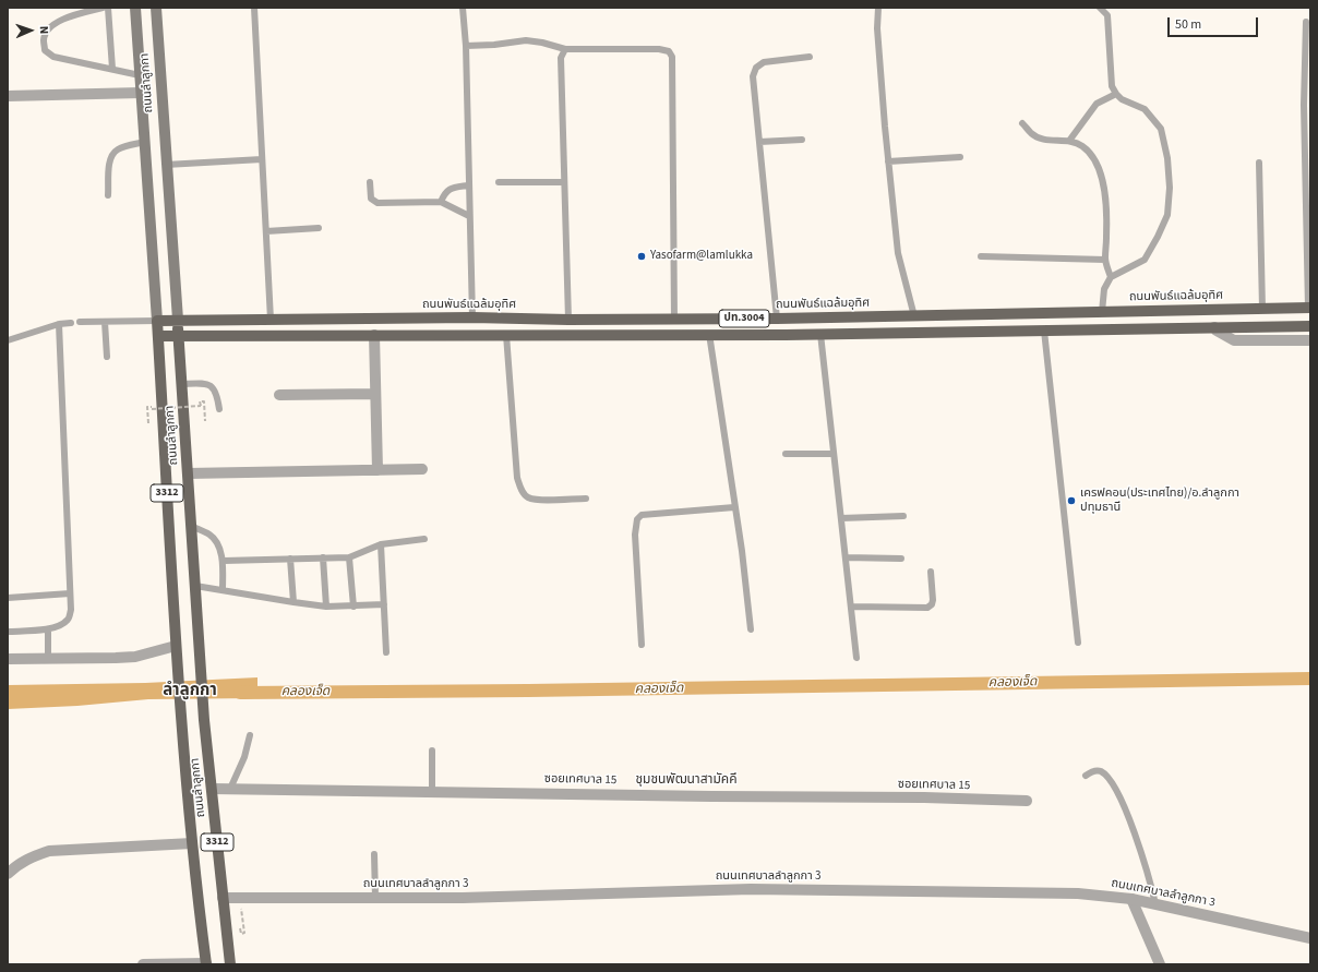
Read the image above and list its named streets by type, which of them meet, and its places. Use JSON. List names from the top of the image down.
{
  "streets": {
    "main road": [
      "ถนนลำลูกกา",
      "ถนนพันธ์แฉล้มอุทิศ",
      "ปท.3004",
      "3312"
    ],
    "street": ["ซอยเทศบาล 15", "ถนนเทศบาลลำลูกกา 3"]
  },
  "crossings": [
    ["ถนนลำลูกกา", "ถนนพันธ์แฉล้มอุทิศ"],
    ["ถนนลำลูกกา", "ปท.3004"],
    ["ถนนลำลูกกา", "ซอยเทศบาล 15"],
    ["ถนนลำลูกกา", "ถนนเทศบาลลำลูกกา 3"],
    ["ถนนพันธ์แฉล้มอุทิศ", "ปท.3004"]
  ],
  "districts": ["ลำลูกกา", "ชุมชนพัฒนาสามัคคี"],
  "water": ["คลองเจ็ด"],
  "places": ["Yasofarm@lamlukka", "เครฟคอน(ประเทศไทย)/อ.ลำลูกกา ปทุมธานี"],
  "scale_bar": "50 m",
  "north": "right"
}
